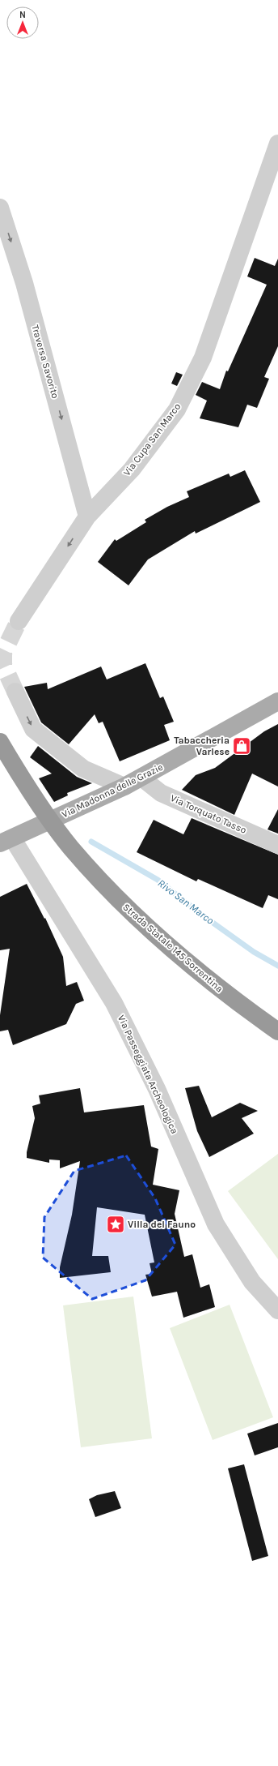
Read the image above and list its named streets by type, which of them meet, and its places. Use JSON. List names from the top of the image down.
{
  "streets": {
    "highway": ["Strada Statale 145 Sorrentina"],
    "main road": ["Via Madonna delle Grazie"],
    "street": [
      "Traversa Savorito",
      "Via Cupa San Marco",
      "Via Torquato Tasso",
      "Via Passeggiata Archeologica"
    ]
  },
  "crossings": [
    ["Traversa Savorito", "Via Cupa San Marco"],
    ["Via Madonna delle Grazie", "Via Torquato Tasso"],
    ["Via Madonna delle Grazie", "Via Passeggiata Archeologica"]
  ],
  "one_way": ["Traversa Savorito"],
  "water": ["Rivo San Marco"],
  "places": {
    "shop": ["Tabaccheria Varlese"],
    "place": ["Villa del Fauno"]
  },
  "north": "top"
}
